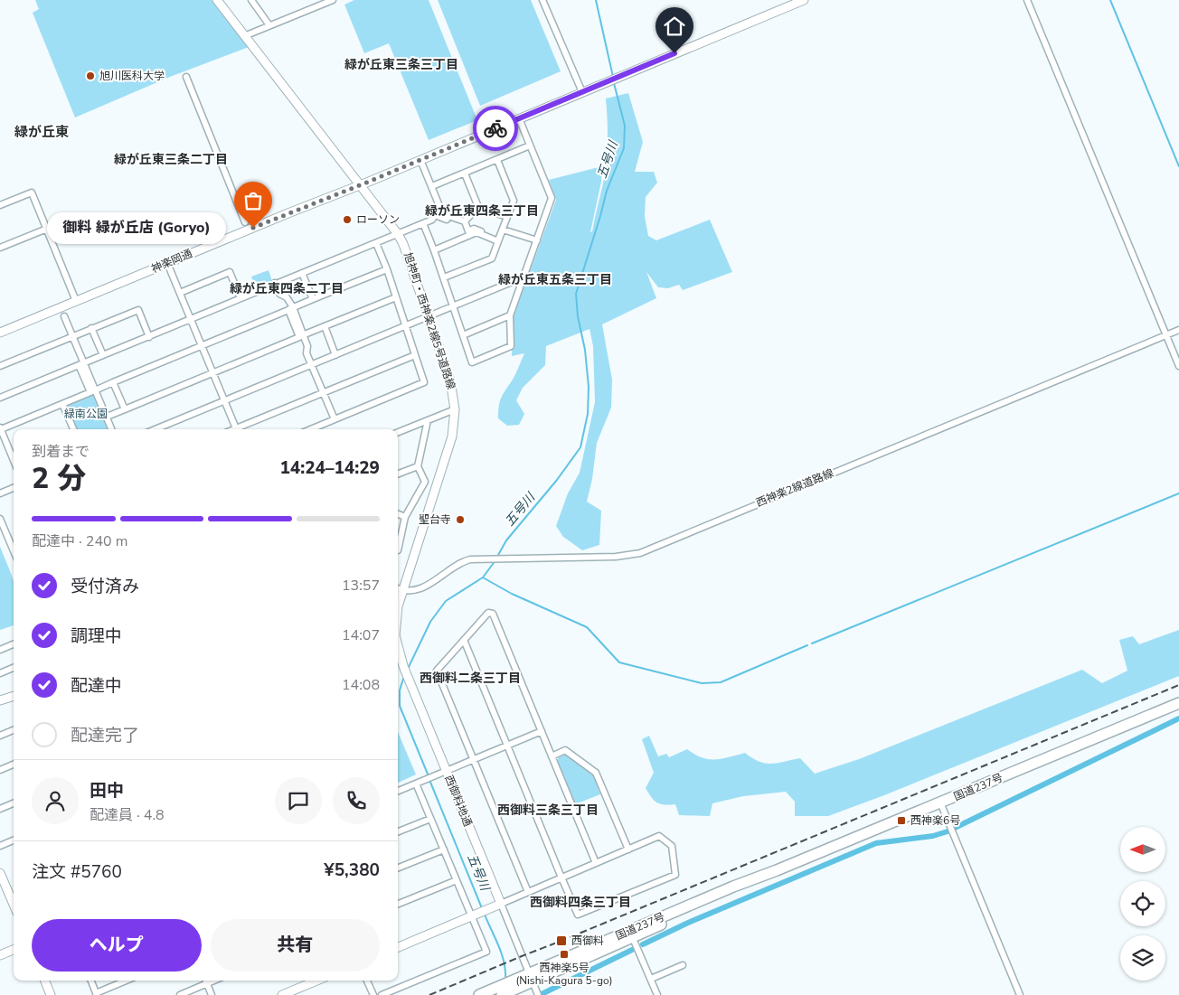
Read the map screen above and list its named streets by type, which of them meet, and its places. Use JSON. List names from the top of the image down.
{
  "streets": {
    "highway": ["国道237号"],
    "street": [
      "神楽岡通",
      "旭神町・西神楽2線5号道路線",
      "西神楽2線道路線",
      "西御料地通"
    ]
  },
  "crossings": [
    ["神楽岡通", "旭神町・西神楽2線5号道路線"],
    ["旭神町・西神楽2線5号道路線", "西神楽2線道路線"]
  ],
  "districts": [
    "緑が丘東三条三丁目",
    "緑が丘東",
    "緑が丘東三条二丁目",
    "緑が丘東四条三丁目",
    "緑が丘東五条三丁目",
    "緑が丘東四条二丁目",
    "西御料二条三丁目",
    "西御料三条三丁目",
    "西御料四条三丁目"
  ],
  "water": ["五号川"],
  "parks": ["緑南公園"],
  "places": {
    "other": [
      "旭川医科大学",
      "ローソン",
      "御料 緑が丘店 (Goryo)",
      "聖台寺"
    ],
    "transit": ["西神楽6号", "西御料", "西神楽5号 (Nishi-Kagura 5-go)"]
  },
  "north": "left",
  "page": {
    "bubble": "御料 緑が丘店 (Goryo)",
    "heading": ["2 分", "到着まで", "14:24–14:29"],
    "panel": [
      "田中",
      "配達員 · 4.8",
      "注文 #5760",
      "¥5,380"
    ],
    "bar": "配達中 · 240 m",
    "list": [
      ["受付済み", "13:57"],
      ["調理中", "14:07"],
      ["配達中", "14:08"],
      "配達完了"
    ],
    "buttons": ["ヘルプ", "共有"]
  }
}
